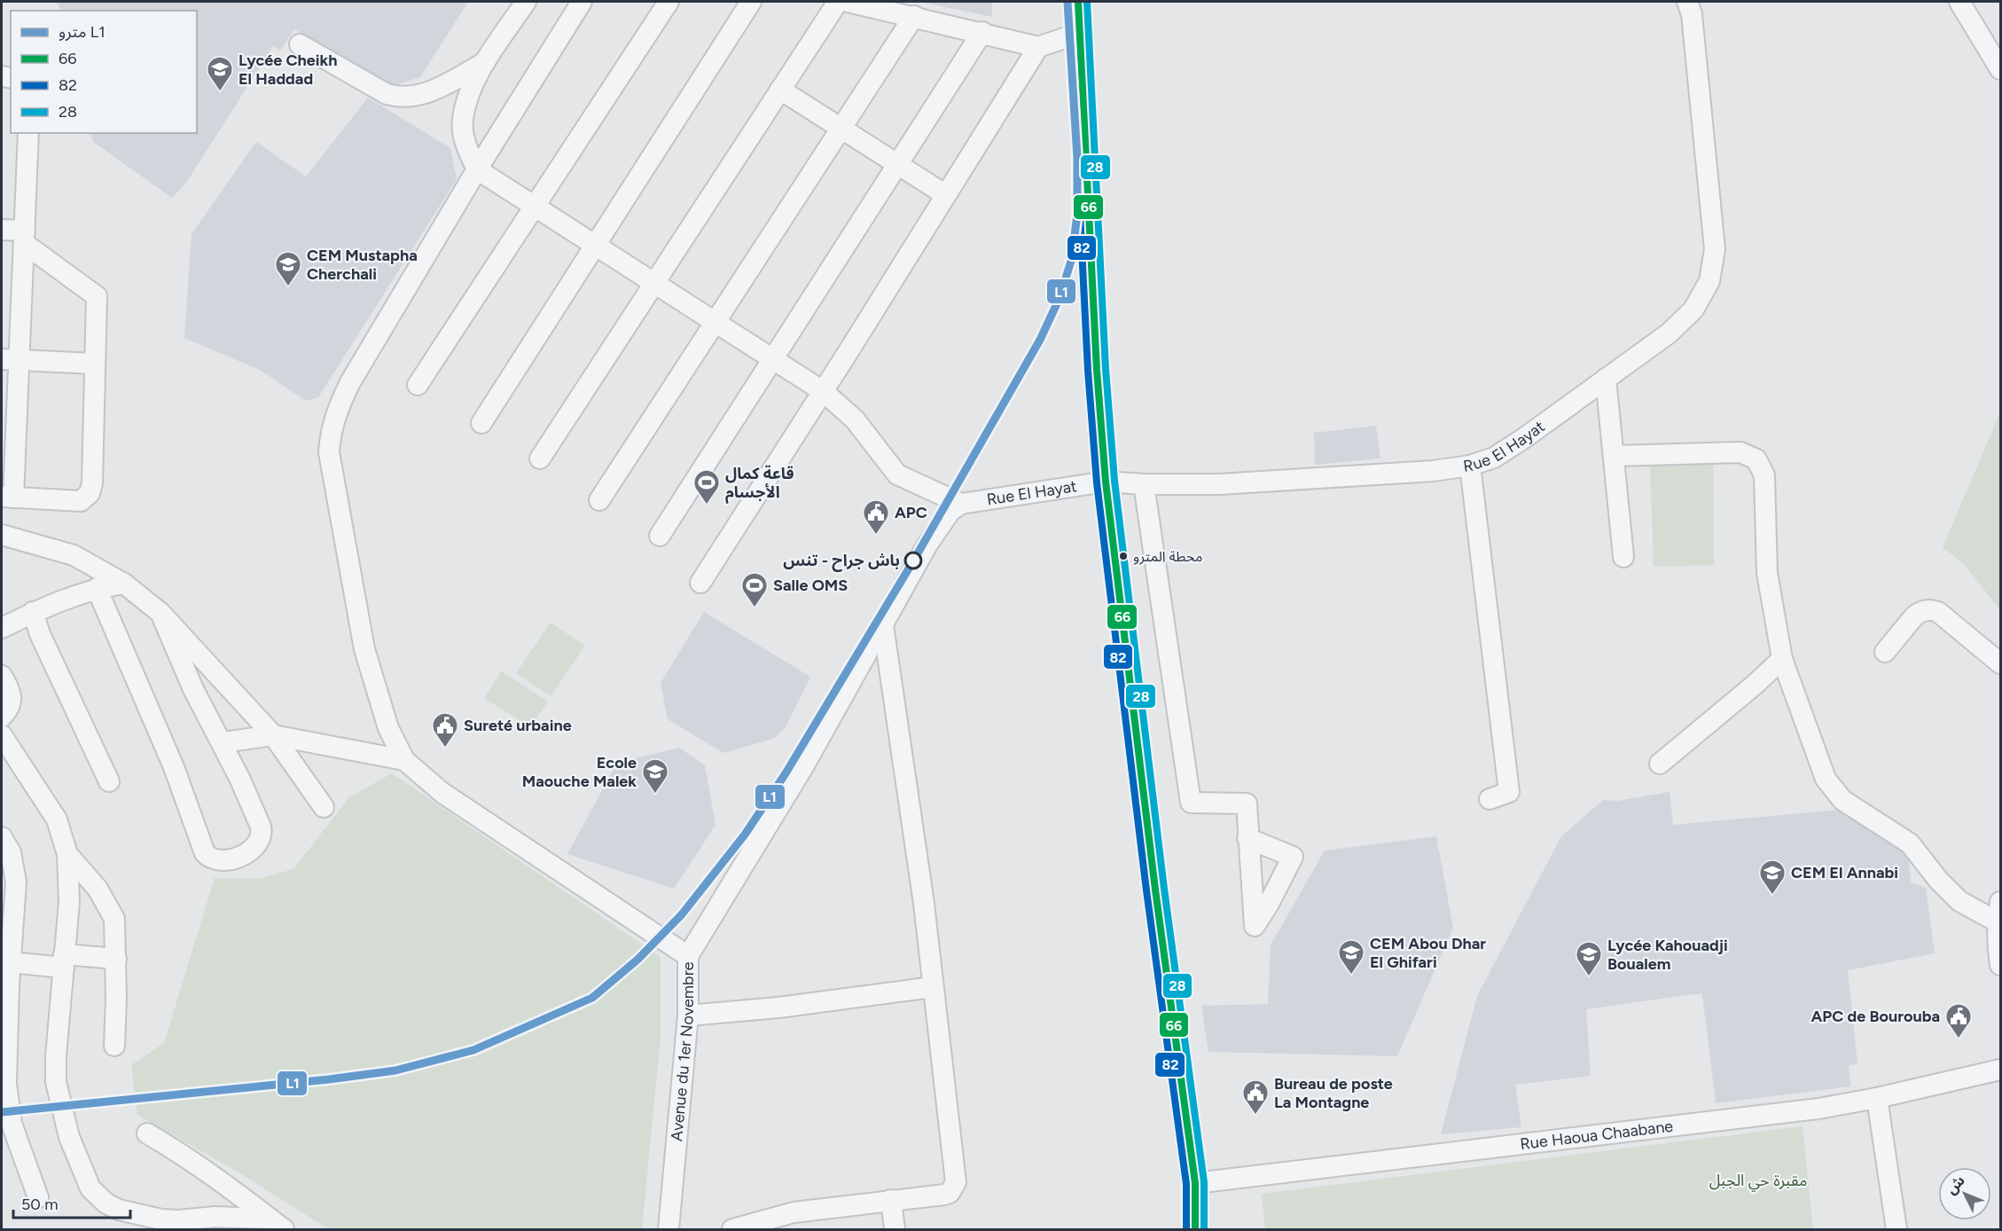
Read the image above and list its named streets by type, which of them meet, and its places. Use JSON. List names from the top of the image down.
{
  "streets": {
    "street": ["Rue El Hayat", "Avenue du 1er Novembre", "Rue Haoua Chaabane"]
  },
  "crossings": [
    ["Rue El Hayat", "Avenue du 1er Novembre"]
  ],
  "parks": ["مقبرة حي الجبل"],
  "places": {
    "school or university": [
      "Lycée Cheikh El Haddad",
      "CEM Mustapha Cherchali",
      "Ecole Maouche Malek",
      "CEM El Annabi",
      "CEM Abou Dhar El Ghifari",
      "Lycée Kahouadji Boualem"
    ],
    "sports": ["قاعة كمال الأجسام", "Salle OMS"],
    "public building": [
      "APC",
      "Sureté urbaine",
      "APC de Bourouba",
      "Bureau de poste La Montagne"
    ],
    "other": ["محطة المترو", "باش جراح - تنس"]
  },
  "lines": [
    "metro line L1",
    "transit line 66",
    "transit line 28",
    "transit line 82"
  ],
  "legend": [
    "مترو L1",
    "66",
    "82",
    "28"
  ],
  "scale_bar": "50 m",
  "north": "top left"
}
